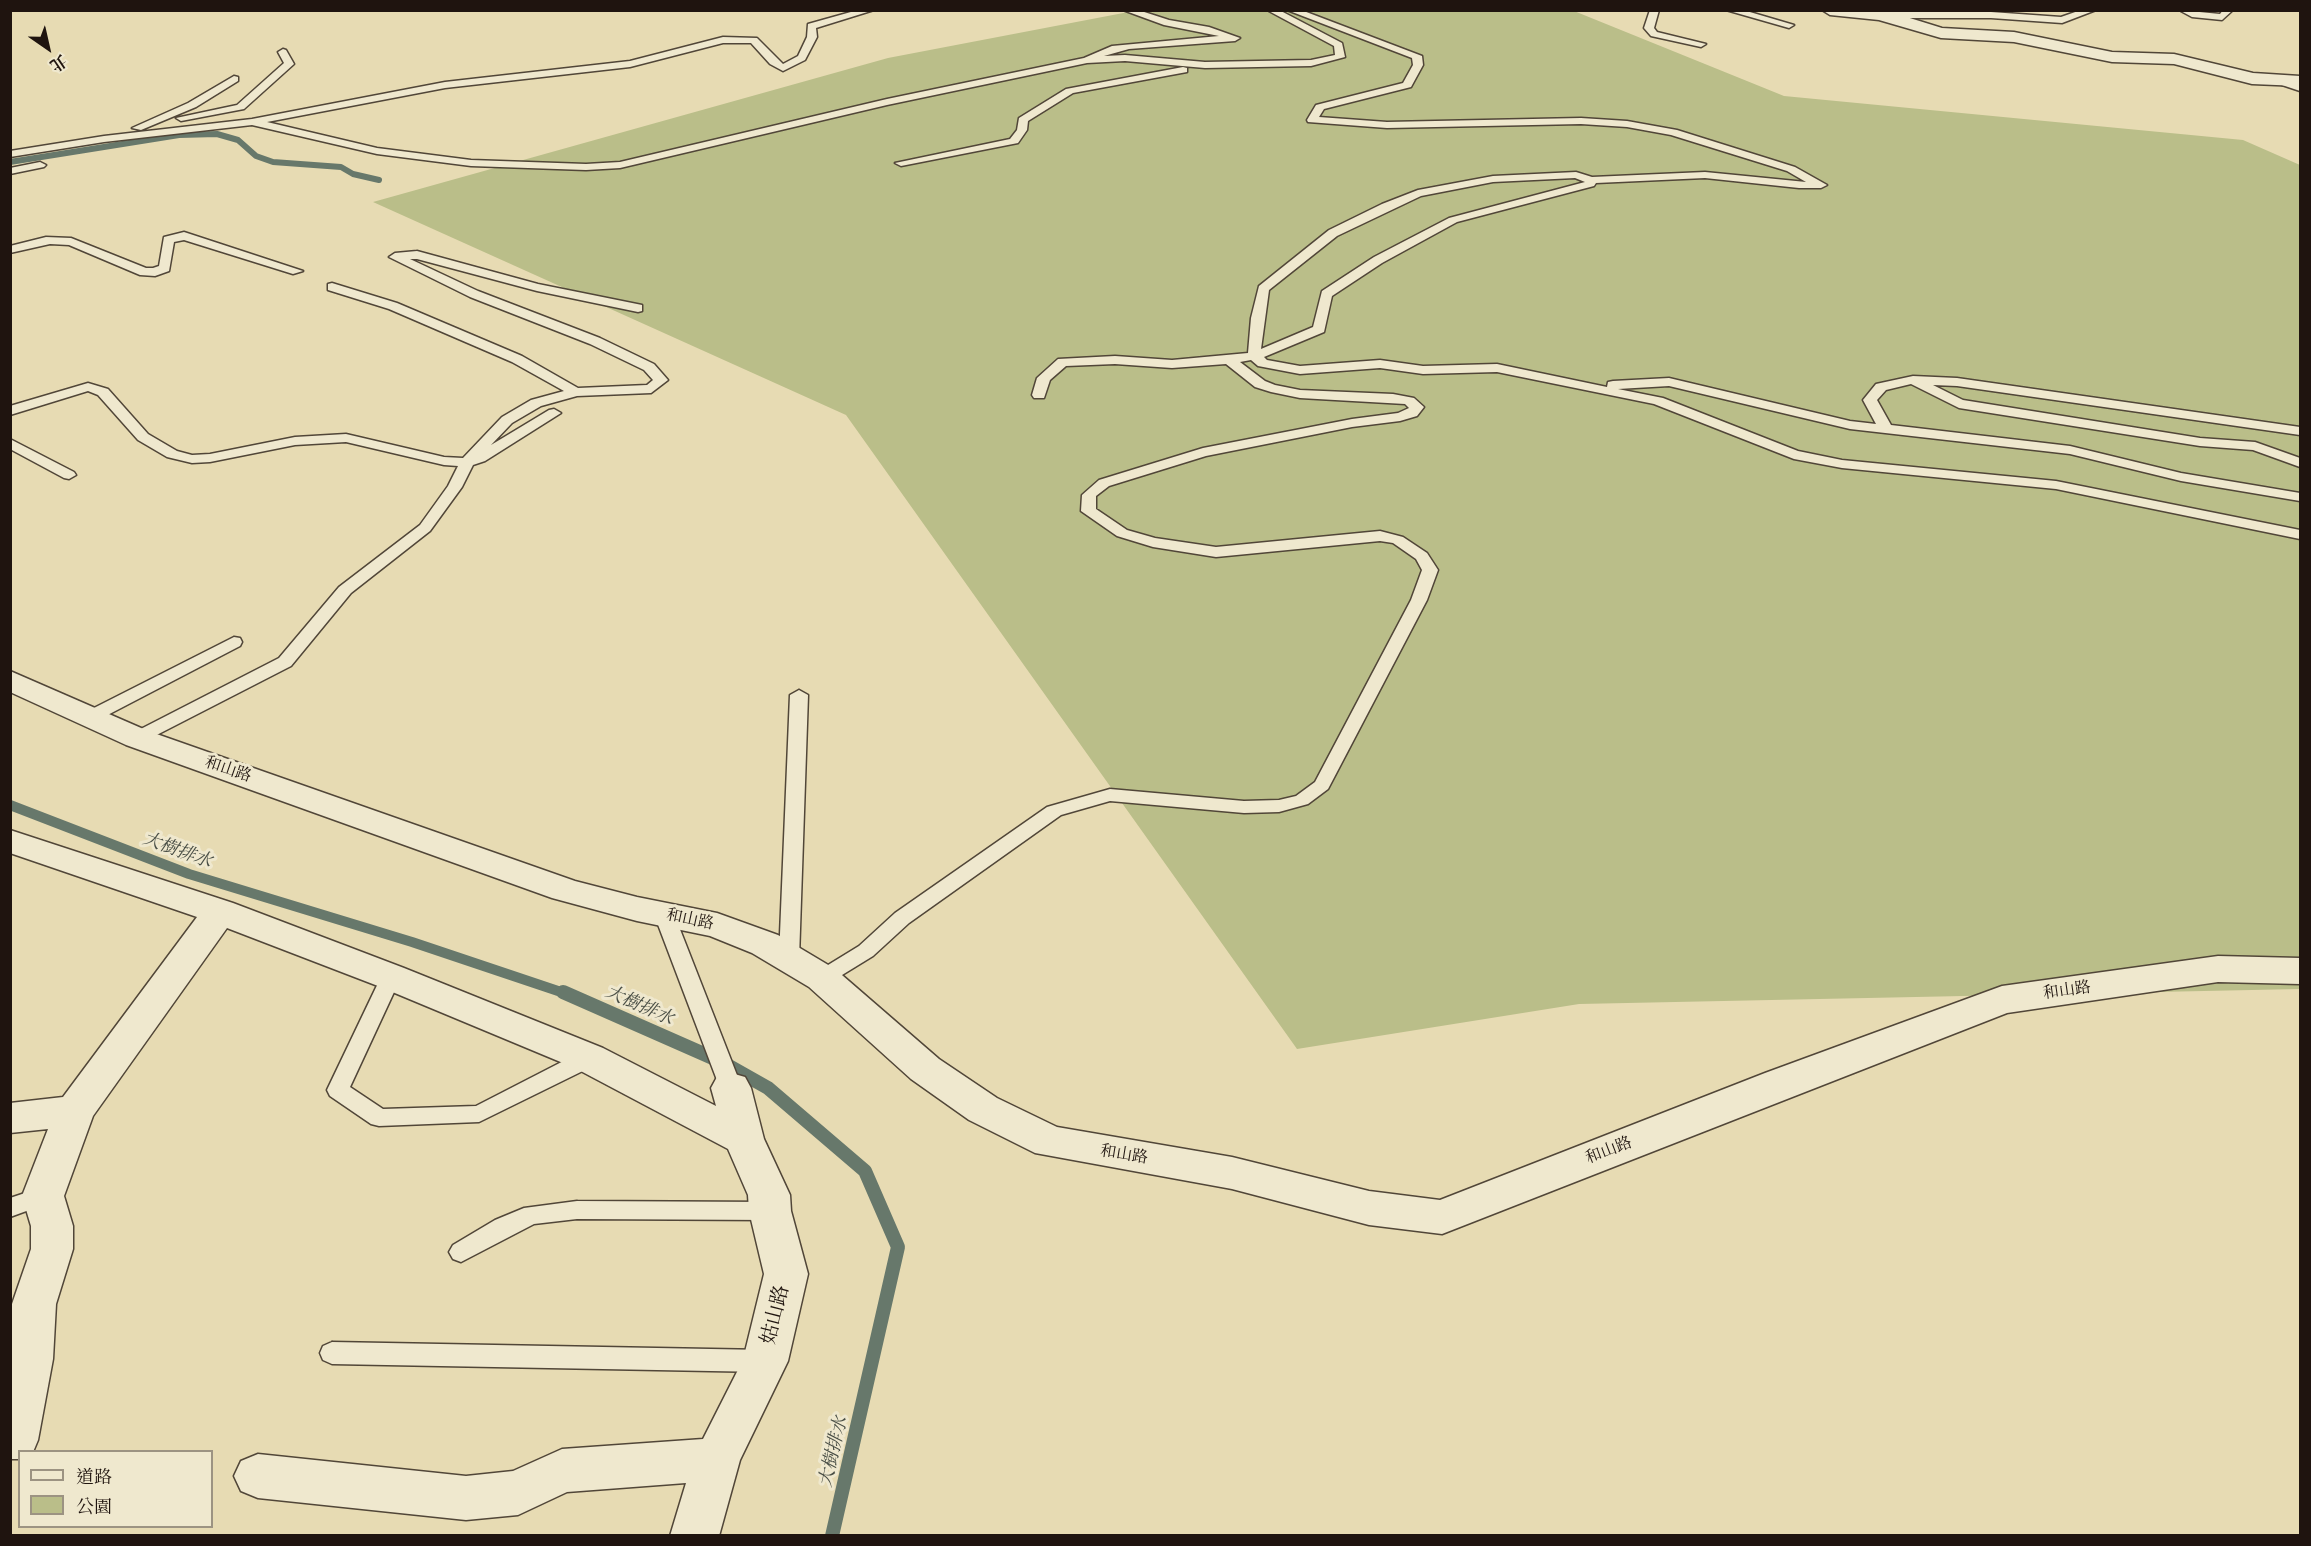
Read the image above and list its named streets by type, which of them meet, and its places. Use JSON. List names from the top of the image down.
{
  "streets": {
    "street": ["和山路", "姑山路"]
  },
  "water": ["大樹排水"],
  "legend": ["道路", "公園"],
  "north": "bottom right"
}
